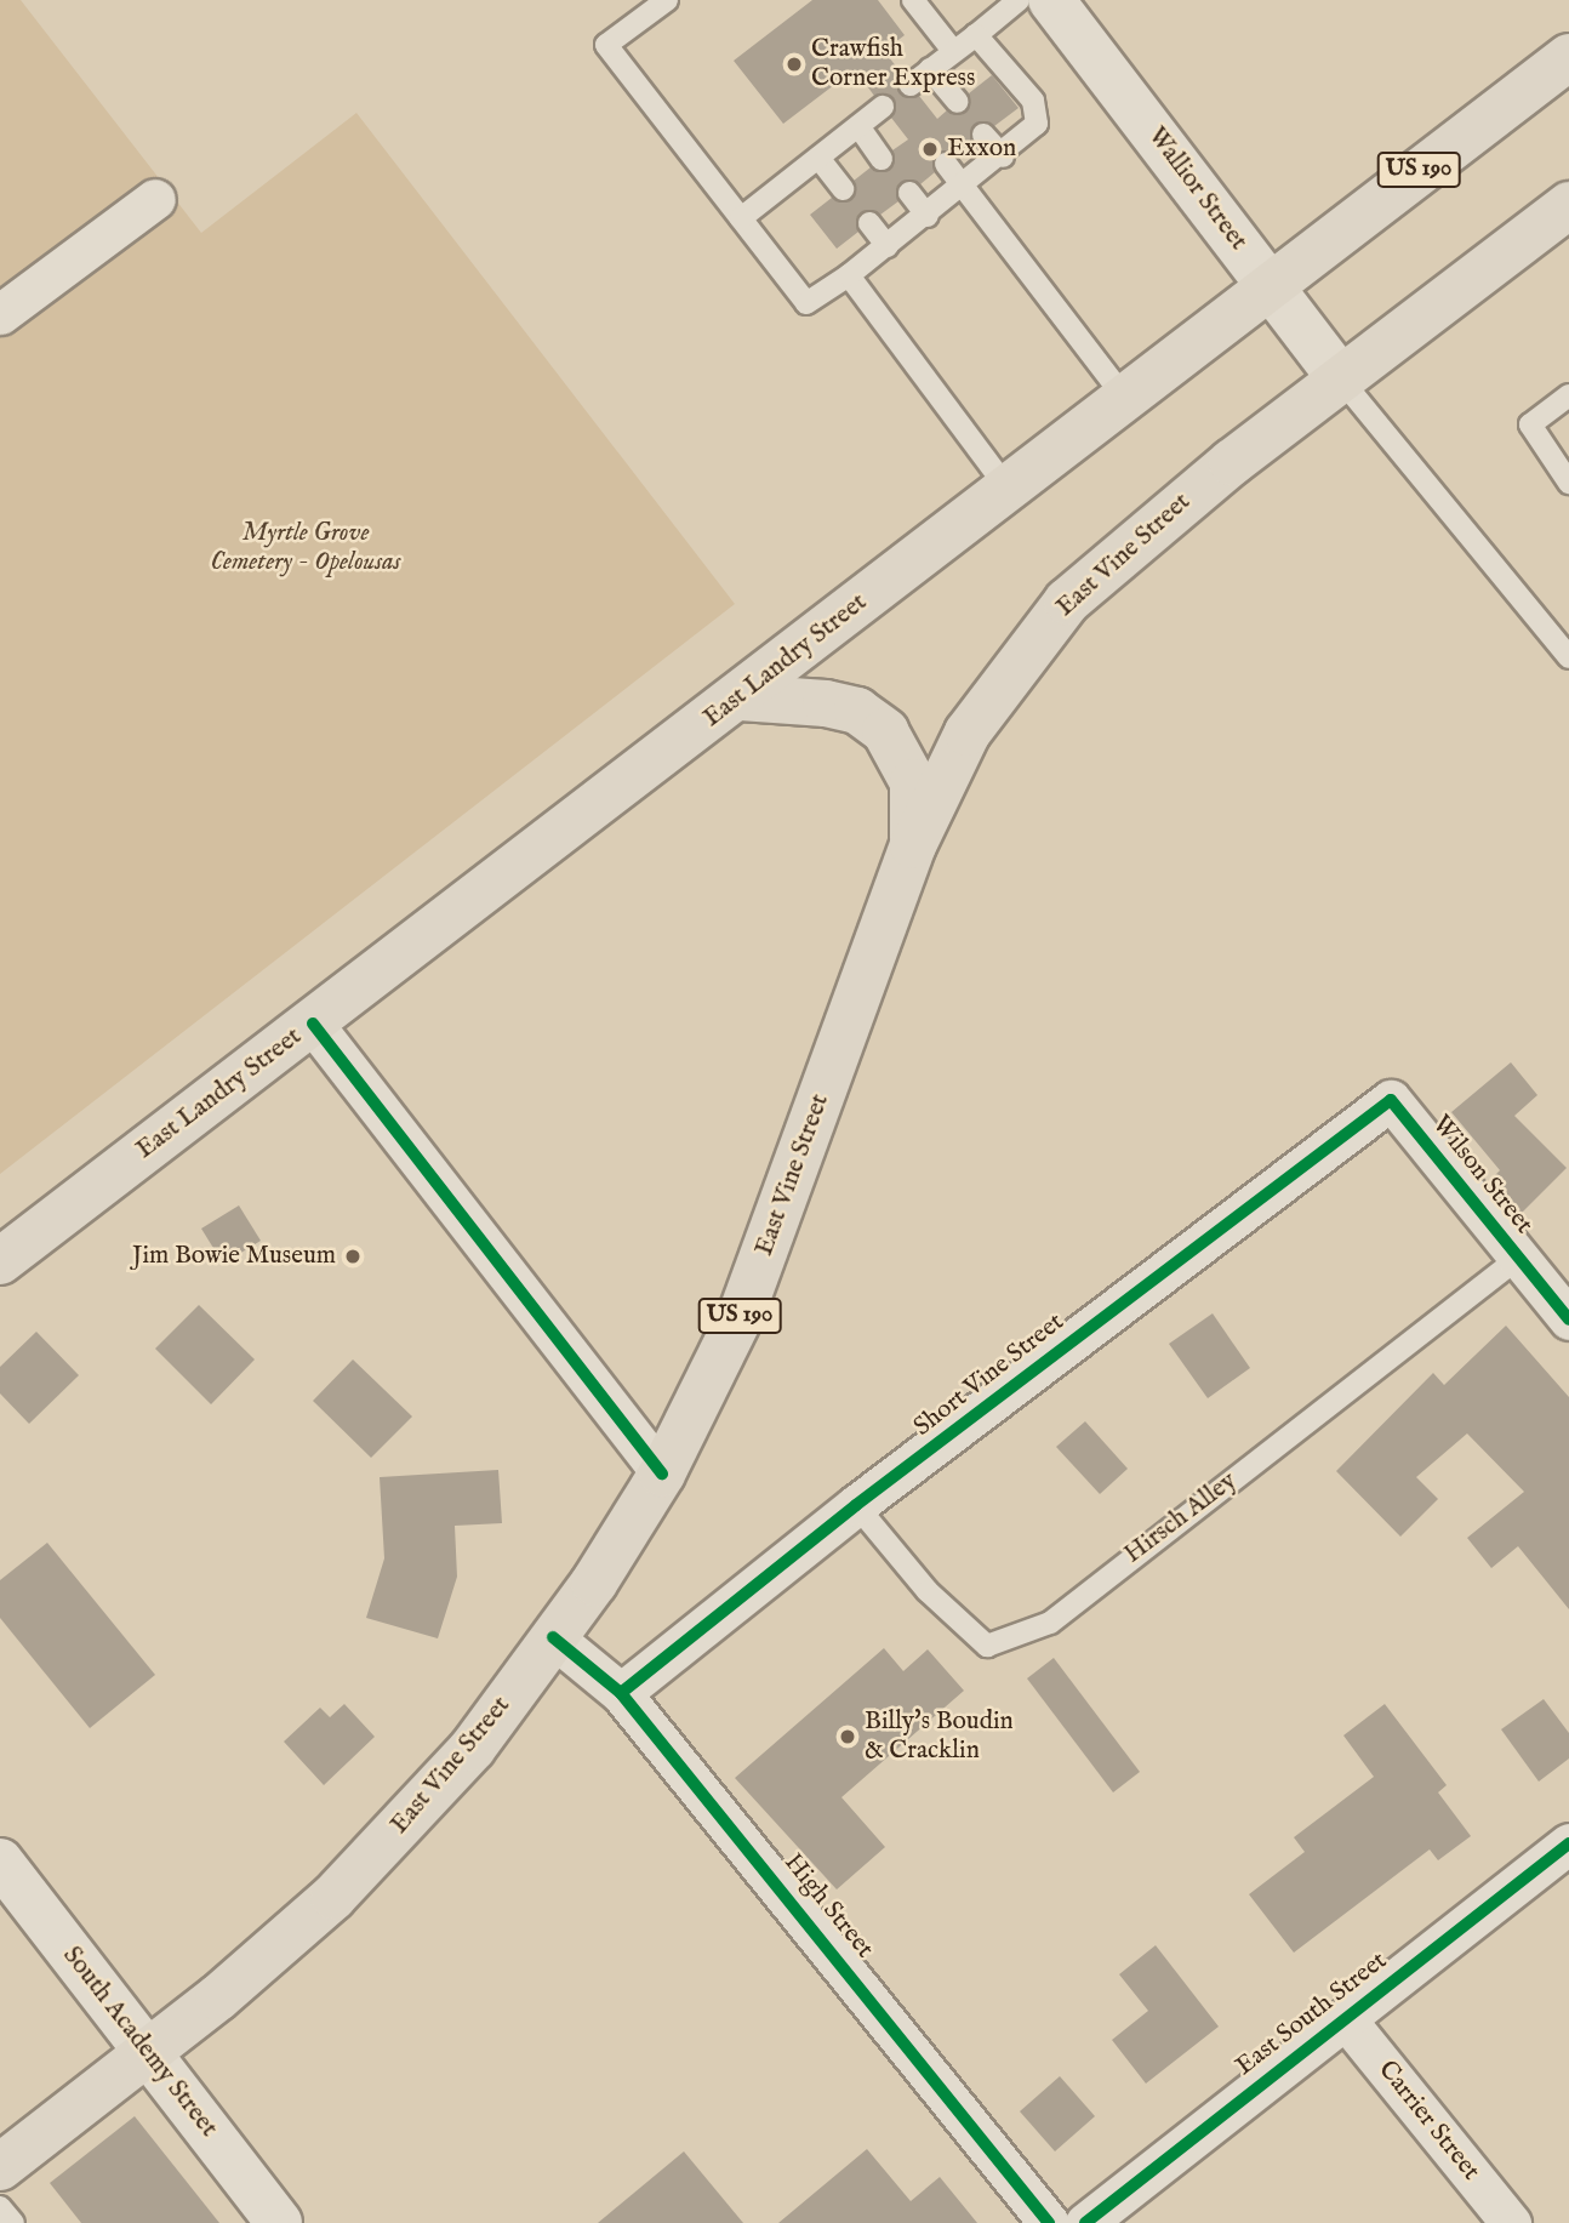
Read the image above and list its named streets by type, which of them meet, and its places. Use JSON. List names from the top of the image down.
{
  "streets": {
    "highway": ["US 190", "East Vine Street", "East Landry Street"],
    "street": [
      "Wallior Street",
      "Wilson Street",
      "Short Vine Street",
      "High Street",
      "East South Street",
      "South Academy Street",
      "Carrier Street"
    ],
    "lane": ["Hirsch Alley"]
  },
  "crossings": [
    ["Wallior Street", "East Vine Street"],
    ["Wallior Street", "East Landry Street"],
    ["East Vine Street", "High Street"],
    ["East Vine Street", "South Academy Street"],
    ["Wilson Street", "Short Vine Street"],
    ["Wilson Street", "Hirsch Alley"],
    ["Short Vine Street", "Hirsch Alley"],
    ["Short Vine Street", "High Street"],
    ["East South Street", "Carrier Street"]
  ],
  "parks": ["Myrtle Grove Cemetery - Opelousas"],
  "places": [
    "Crawfish Corner Express",
    "Exxon",
    "Jim Bowie Museum",
    "Billy's Boudin & Cracklin"
  ]
}
